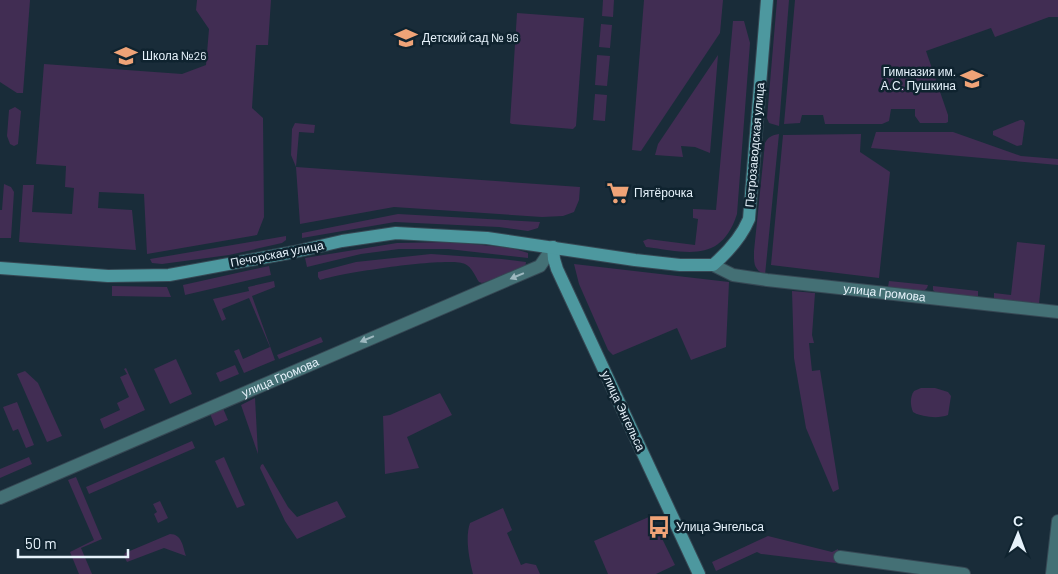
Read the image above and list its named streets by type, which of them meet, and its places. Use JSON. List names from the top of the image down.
{
  "streets": {
    "street": [
      "Петрозаводская улица",
      "Печорская улица",
      "улица Громова",
      "улица Энгельса"
    ]
  },
  "crossings": [
    ["Петрозаводская улица", "улица Громова"],
    ["Печорская улица", "улица Громова"],
    ["Печорская улица", "улица Энгельса"],
    ["улица Громова", "улица Энгельса"]
  ],
  "one_way": ["улица Громова"],
  "places": {
    "school or university": ["Детский сад № 96", "Школа №26", "Гимназия им. А.С. Пушкина"],
    "supermarket": ["Пятёрочка"],
    "bus stop": ["Улица Энгельса"]
  },
  "scale_bar": "50 m",
  "north": "top"
}
